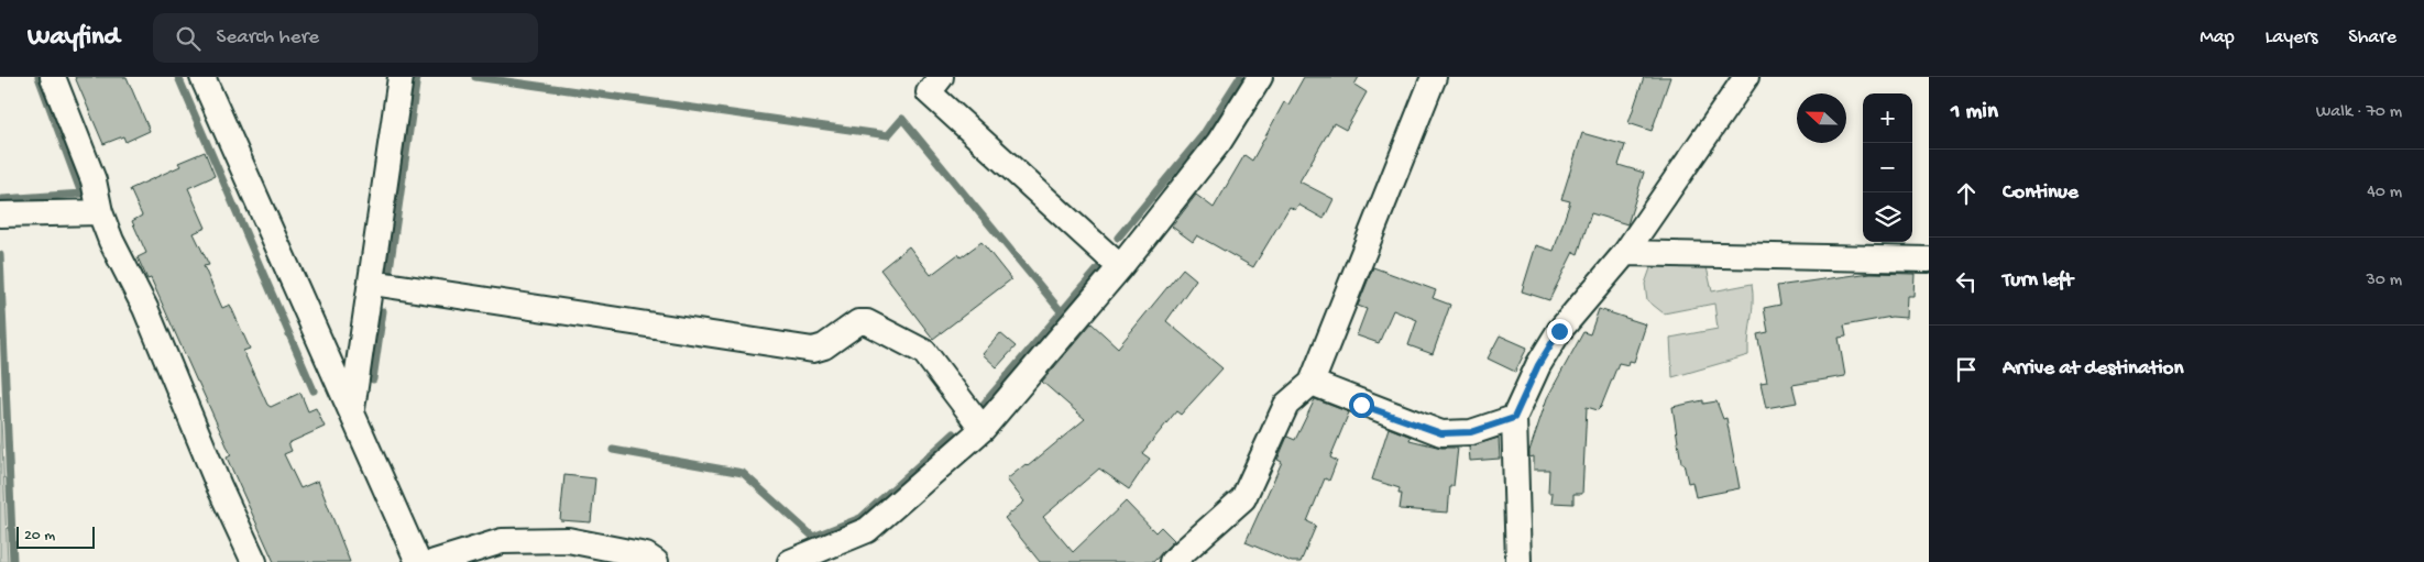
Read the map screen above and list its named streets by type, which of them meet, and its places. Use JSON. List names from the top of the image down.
{
  "scale_bar": "20 m",
  "north": "left",
  "page": {
    "header": "Wayfind",
    "search": "Search here",
    "nav": ["Map", "Layers", "Share"],
    "heading": ["1 min", "Walk · 70 m"],
    "map_buttons": ["+", "−"],
    "list": [
      ["Continue", "40 m"],
      ["Turn left", "30 m"],
      "Arrive at destination"
    ],
    "scale": "20 m"
  }
}
